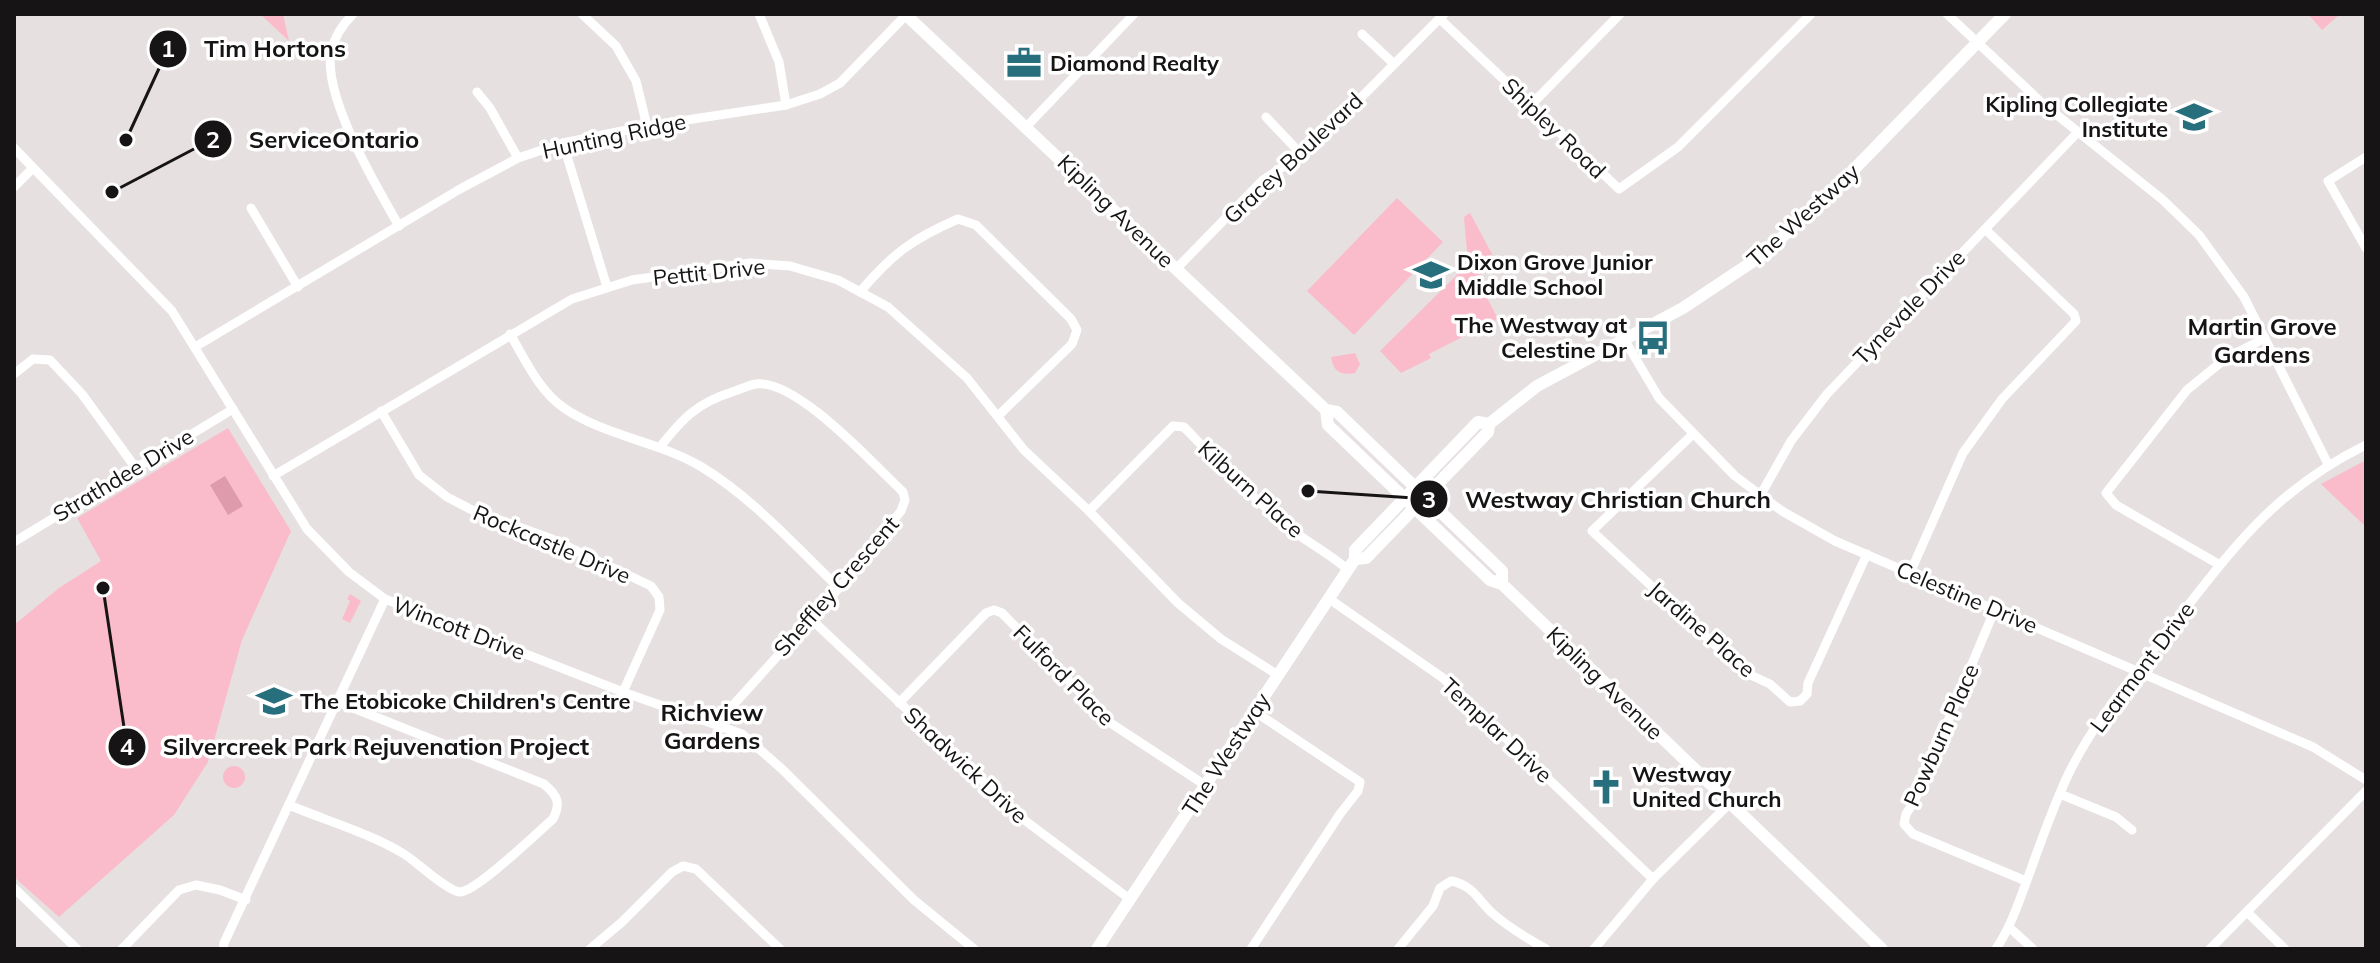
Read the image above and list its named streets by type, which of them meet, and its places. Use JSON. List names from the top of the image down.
{
  "streets": {
    "main road": ["Kipling Avenue", "The Westway"],
    "street": [
      "Shipley Road",
      "Hunting Ridge",
      "Gracey Boulevard",
      "Pettit Drive",
      "Tynevale Drive",
      "Strathdee Drive",
      "Kilburn Place",
      "Rockcastle Drive",
      "Sheffley Crescent",
      "Celestine Drive",
      "Wincott Drive",
      "Jardine Place",
      "Learmont Drive",
      "Fulford Place",
      "Templar Drive",
      "Powburn Place",
      "Shadwick Drive"
    ]
  },
  "crossings": [
    ["Shipley Road", "Gracey Boulevard"],
    ["Hunting Ridge", "Kipling Avenue"],
    ["Hunting Ridge", "Wincott Drive"],
    ["Gracey Boulevard", "Kipling Avenue"],
    ["Kipling Avenue", "The Westway"],
    ["The Westway", "Pettit Drive"],
    ["The Westway", "Kilburn Place"],
    ["The Westway", "Celestine Drive"],
    ["The Westway", "Fulford Place"],
    ["The Westway", "Templar Drive"],
    ["The Westway", "Shadwick Drive"],
    ["Pettit Drive", "Kilburn Place"],
    ["Pettit Drive", "Rockcastle Drive"],
    ["Pettit Drive", "Wincott Drive"],
    ["Tynevale Drive", "Celestine Drive"],
    ["Strathdee Drive", "Wincott Drive"],
    ["Rockcastle Drive", "Wincott Drive"],
    ["Sheffley Crescent", "Wincott Drive"],
    ["Sheffley Crescent", "Shadwick Drive"],
    ["Celestine Drive", "Jardine Place"],
    ["Celestine Drive", "Learmont Drive"],
    ["Celestine Drive", "Powburn Place"],
    ["Learmont Drive", "Powburn Place"],
    ["Fulford Place", "Shadwick Drive"]
  ],
  "districts": ["Martin Grove Gardens", "Richview Gardens"],
  "places": {
    "office": ["Diamond Realty"],
    "school or university": ["Kipling Collegiate Institute", "Dixon Grove Junior Middle School", "The Etobicoke Children's Centre"],
    "other": [
      "Tim Hortons",
      "ServiceOntario",
      "Westway Christian Church",
      "Silvercreek Park Rejuvenation Project"
    ],
    "bus stop": ["The Westway at Celestine Dr"],
    "church": ["Westway United Church"]
  }
}
